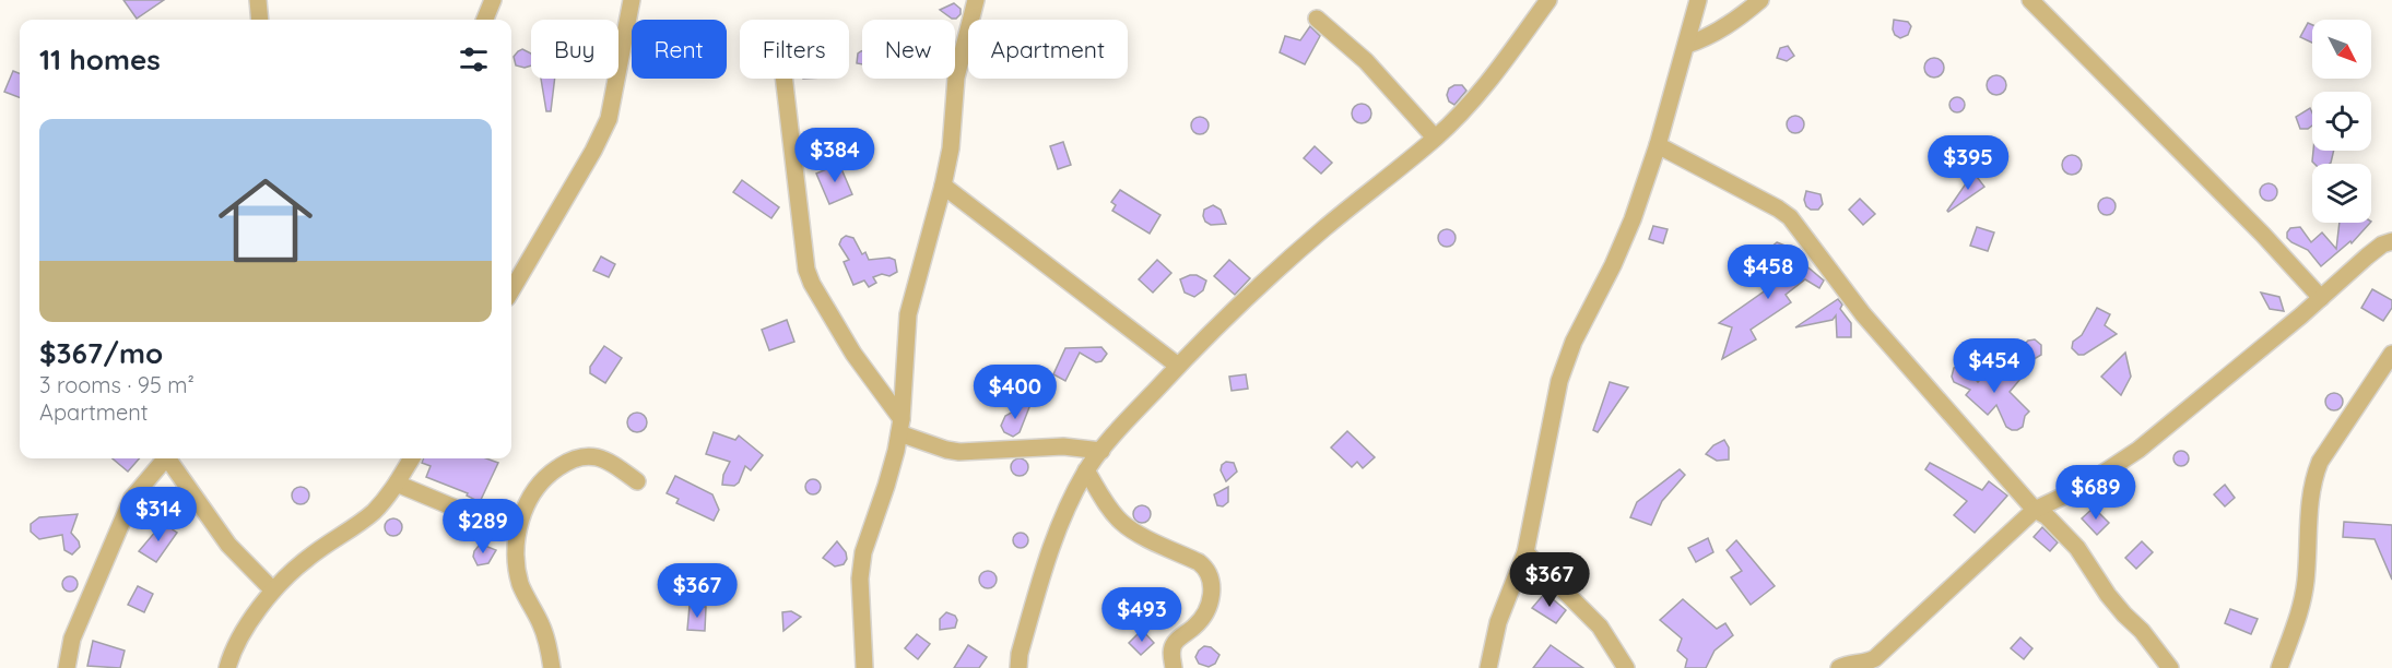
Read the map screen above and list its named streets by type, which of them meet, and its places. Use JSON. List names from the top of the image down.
{
  "north": "bottom right",
  "page": {
    "chip": [
      "Buy",
      "Rent",
      "Filters",
      "New",
      "Apartment"
    ],
    "heading": "11 homes",
    "list": [
      {
        "name": "$367/mo",
        "note": "3 rooms · 95 m² · Apartment"
      }
    ],
    "price": [
      "$384",
      "$395",
      "$458",
      "$454",
      "$400",
      "$689",
      "$314",
      "$289",
      "$367",
      "$367",
      "$493"
    ]
  }
}
